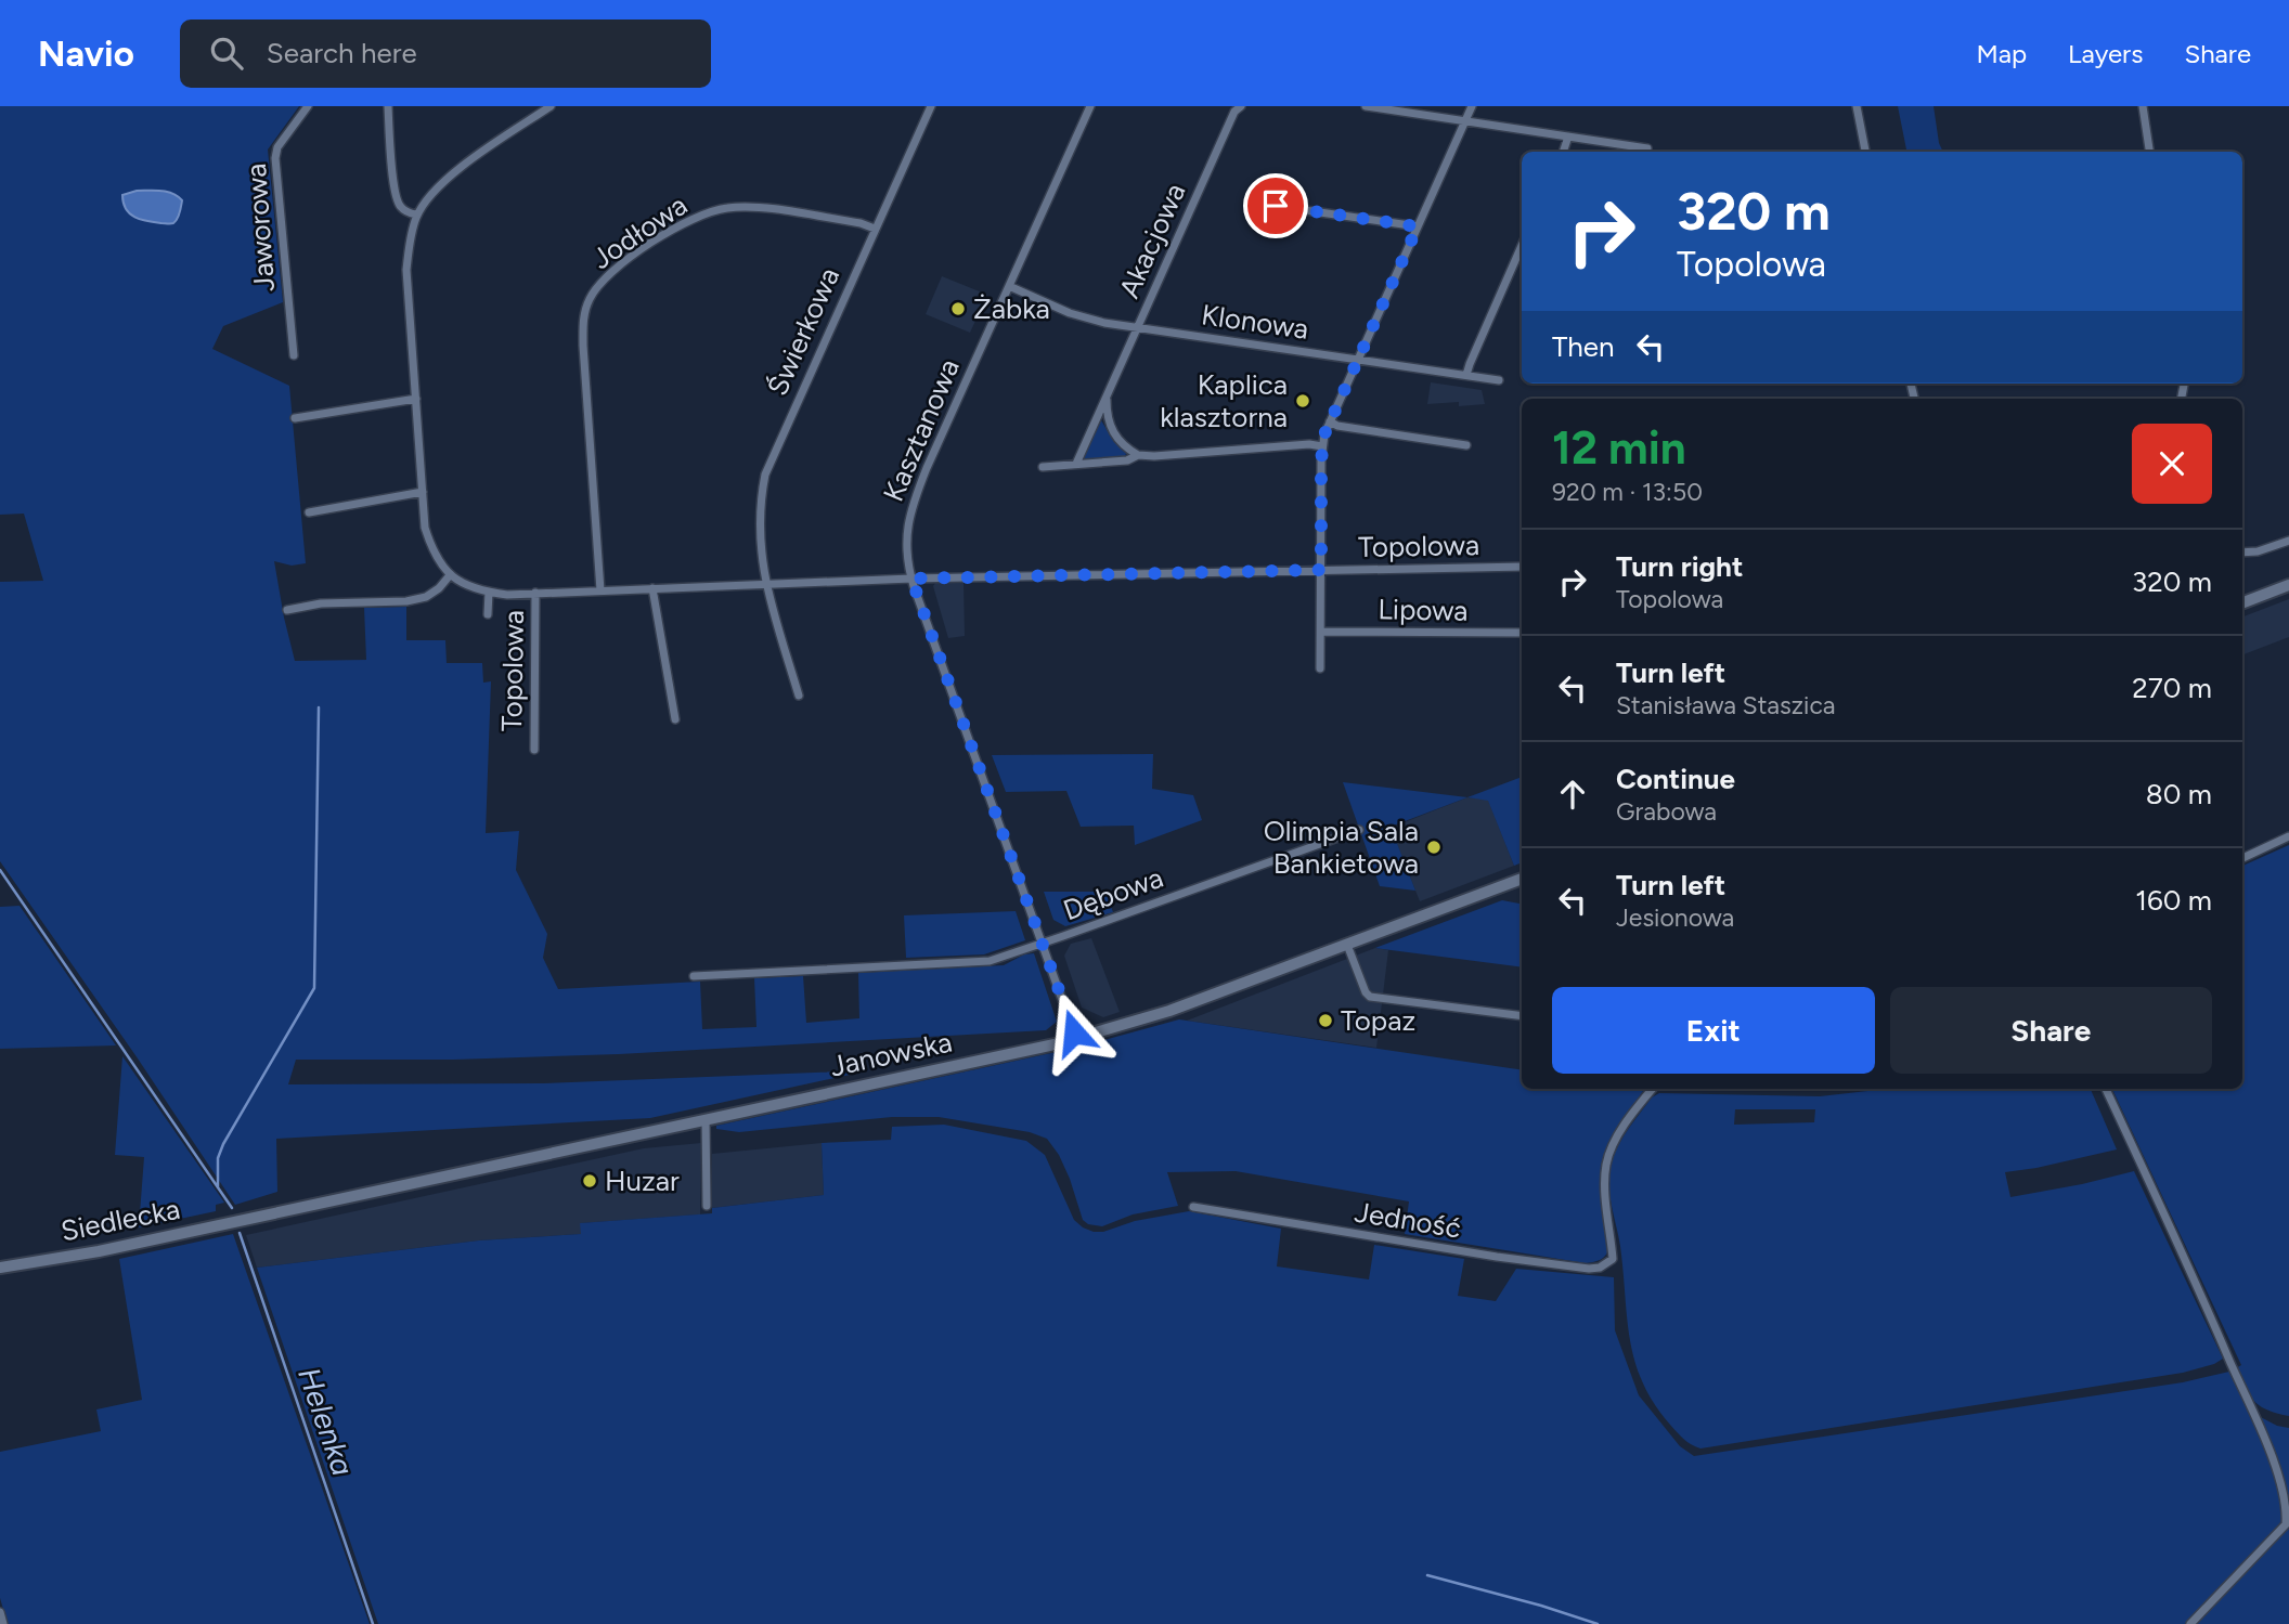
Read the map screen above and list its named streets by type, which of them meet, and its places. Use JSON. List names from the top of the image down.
{
  "streets": {
    "main road": ["Janowska", "Siedlecka"],
    "street": [
      "Jaworowa",
      "Jodłowa",
      "Akacjowa",
      "Klonowa",
      "Świerkowa",
      "Kasztanowa",
      "Topolowa",
      "Lipowa",
      "Dębowa",
      "Jedność"
    ]
  },
  "crossings": [
    ["Jodłowa", "Świerkowa"],
    ["Jodłowa", "Topolowa"],
    ["Akacjowa", "Klonowa"],
    ["Klonowa", "Kasztanowa"],
    ["Świerkowa", "Topolowa"],
    ["Kasztanowa", "Topolowa"],
    ["Kasztanowa", "Dębowa"],
    ["Kasztanowa", "Janowska"],
    ["Janowska", "Siedlecka"]
  ],
  "water": ["Helenka"],
  "places": [
    "Żabka",
    "Kaplica klasztorna",
    "Olimpia Sala Bankietowa",
    "Topaz",
    "Huzar"
  ],
  "page": {
    "header": "Navio",
    "search": "Search here",
    "nav": ["Map", "Layers", "Share"],
    "turn": ["320 m", "Topolowa"],
    "then": "Then",
    "heading": ["12 min", "920 m · 13:50"],
    "list": [
      {
        "name": "Turn right",
        "note": "Topolowa",
        "value": "320 m"
      },
      {
        "name": "Turn left",
        "note": "Stanisława Staszica",
        "value": "270 m"
      },
      {
        "name": "Continue",
        "note": "Grabowa",
        "value": "80 m"
      },
      {
        "name": "Turn left",
        "note": "Jesionowa",
        "value": "160 m"
      }
    ],
    "buttons": ["Exit", "Share"]
  }
}
